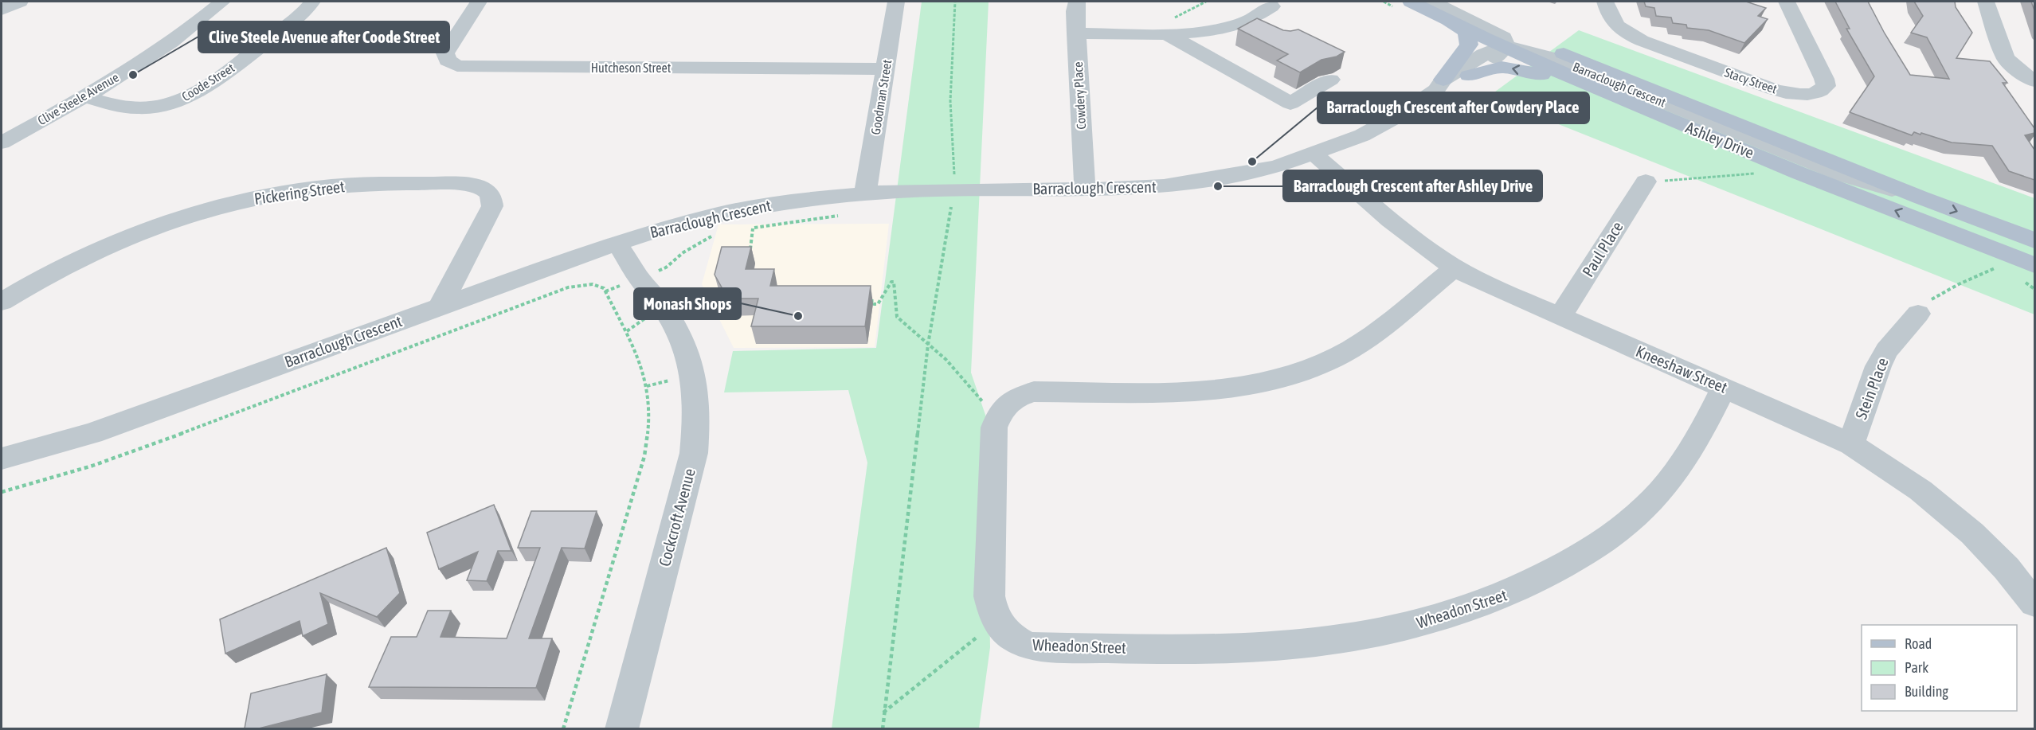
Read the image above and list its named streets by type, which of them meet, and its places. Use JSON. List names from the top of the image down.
{
  "streets": {
    "main road": ["Ashley Drive"],
    "street": [
      "Hutcheson Street",
      "Stacy Street",
      "Coode Street",
      "Barraclough Crescent",
      "Cowdery Place",
      "Goodman Street",
      "Clive Steele Avenue",
      "Pickering Street",
      "Paul Place",
      "Kneeshaw Street",
      "Stein Place",
      "Cockcroft Avenue",
      "Wheadon Street"
    ]
  },
  "crossings": [
    ["Hutcheson Street", "Goodman Street"],
    ["Coode Street", "Clive Steele Avenue"],
    ["Barraclough Crescent", "Cowdery Place"],
    ["Barraclough Crescent", "Goodman Street"],
    ["Barraclough Crescent", "Ashley Drive"],
    ["Barraclough Crescent", "Pickering Street"],
    ["Barraclough Crescent", "Kneeshaw Street"],
    ["Barraclough Crescent", "Cockcroft Avenue"],
    ["Paul Place", "Kneeshaw Street"],
    ["Kneeshaw Street", "Stein Place"],
    ["Kneeshaw Street", "Wheadon Street"]
  ],
  "places": [
    "Clive Steele Avenue after Coode Street",
    "Barraclough Crescent after Cowdery Place",
    "Barraclough Crescent after Ashley Drive",
    "Monash Shops"
  ],
  "legend": ["Road", "Park", "Building"]
}
